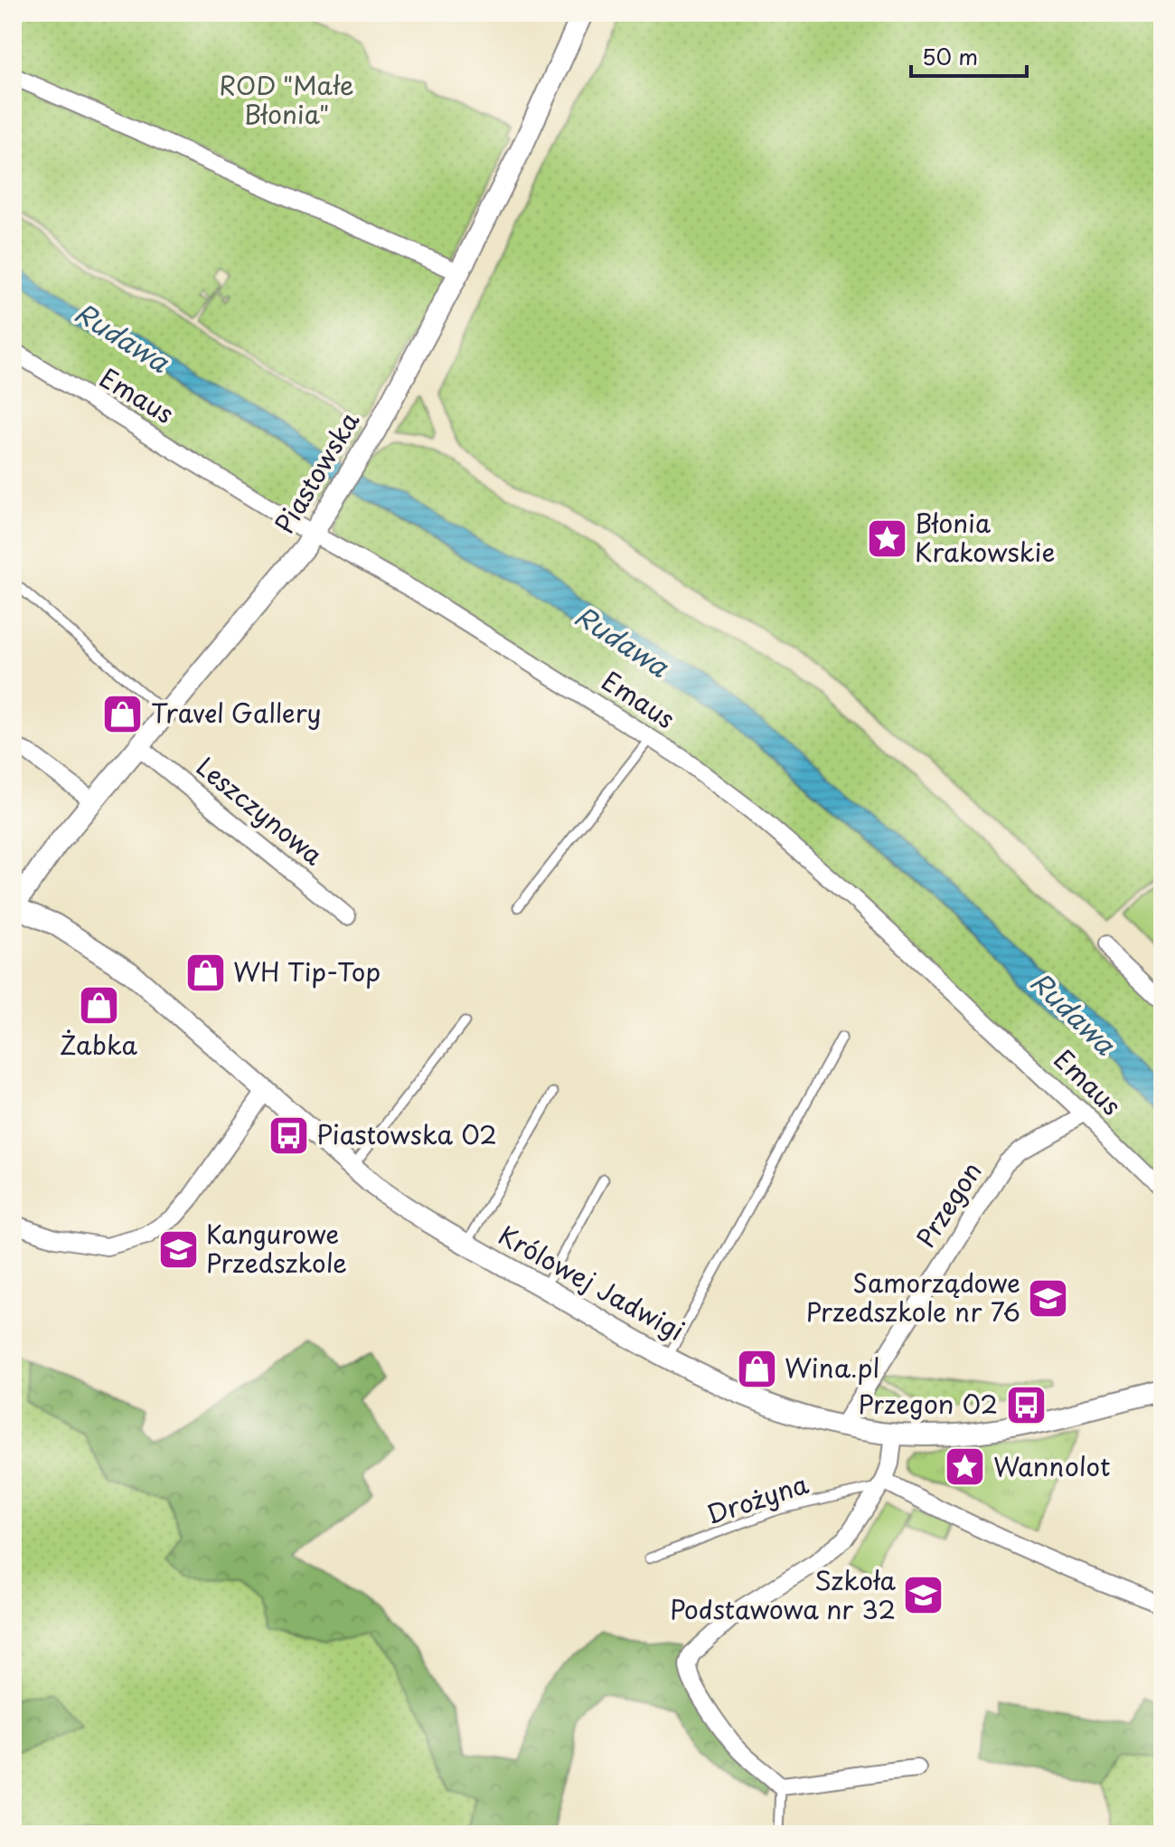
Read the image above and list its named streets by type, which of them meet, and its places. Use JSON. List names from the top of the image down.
{
  "streets": {
    "street": [
      "Emaus",
      "Piastowska",
      "Leszczynowa",
      "Przegon",
      "Królowej Jadwigi"
    ],
    "lane": ["Drożyna"]
  },
  "crossings": [
    ["Emaus", "Piastowska"],
    ["Emaus", "Przegon"],
    ["Piastowska", "Leszczynowa"],
    ["Piastowska", "Królowej Jadwigi"],
    ["Przegon", "Królowej Jadwigi"]
  ],
  "water": ["Rudawa"],
  "parks": ["ROD \"Małe Błonia\""],
  "places": {
    "place": ["Błonia Krakowskie", "Wannolot"],
    "shop": [
      "Travel Gallery",
      "WH Tip-Top",
      "Żabka",
      "Wina.pl"
    ],
    "bus stop": ["Piastowska 02", "Przegon 02"],
    "school or university": ["Kangurowe Przedszkole", "Samorządowe Przedszkole nr 76", "Szkoła Podstawowa nr 32"]
  },
  "scale_bar": "50 m"
}
